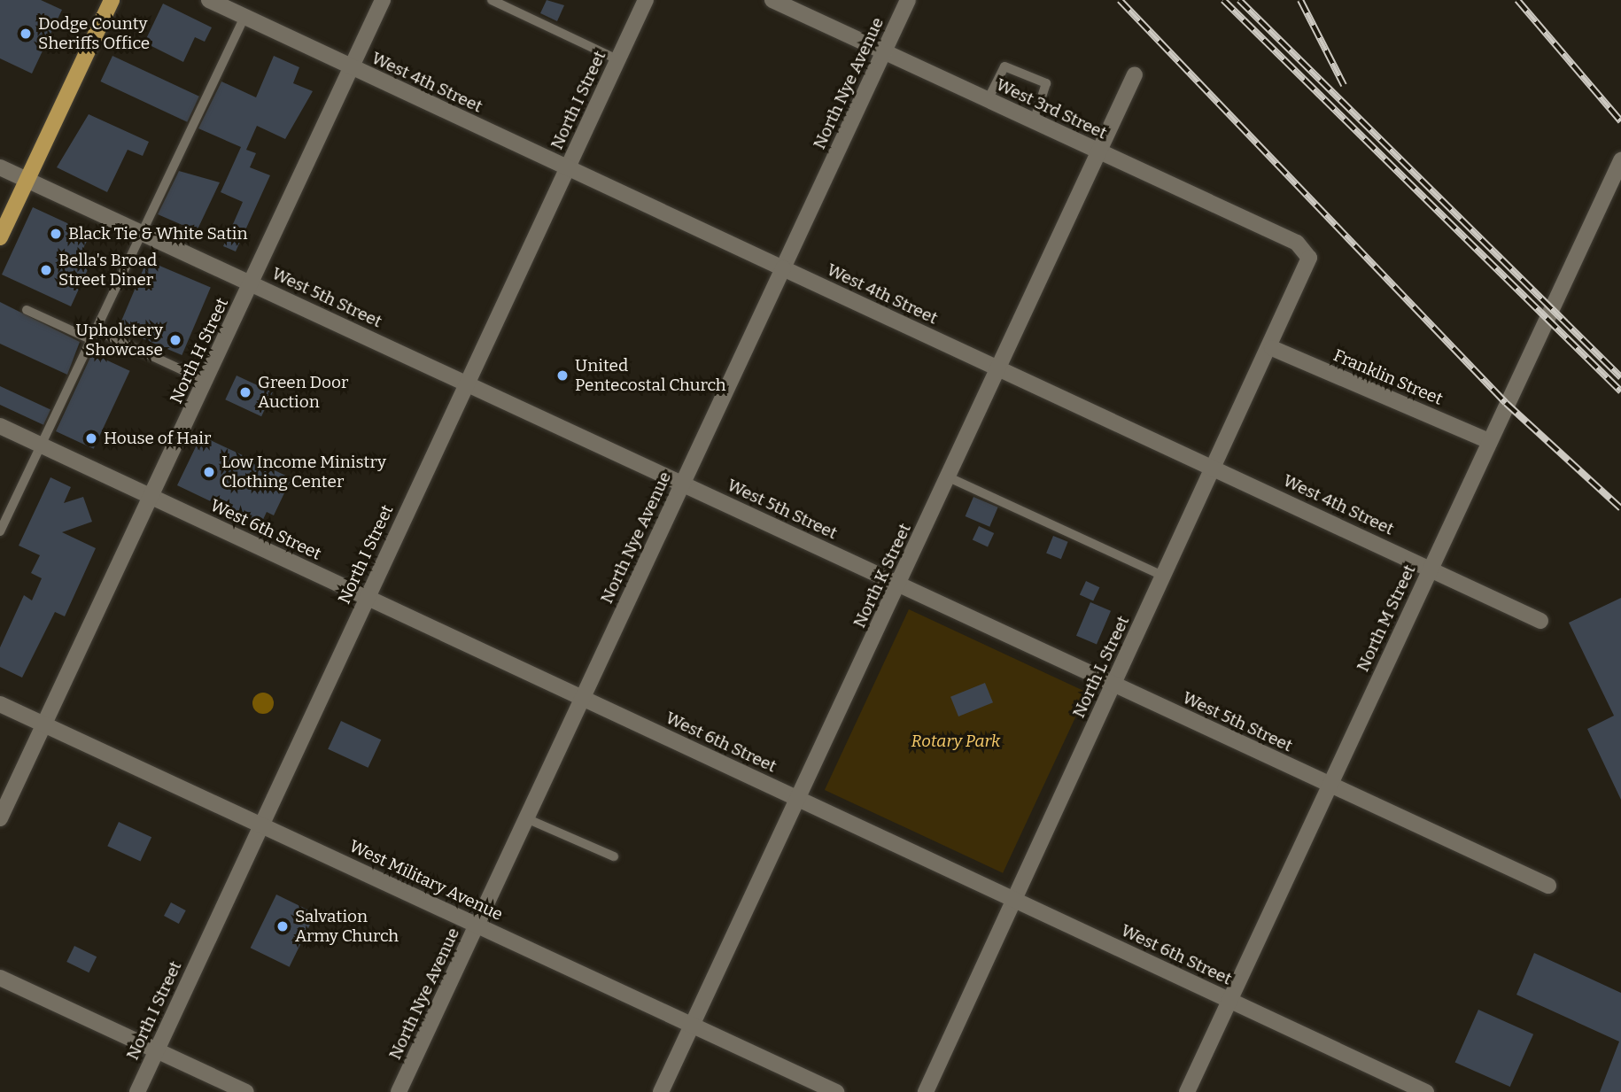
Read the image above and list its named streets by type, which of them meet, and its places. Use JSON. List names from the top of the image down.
{
  "streets": {
    "street": [
      "West 4th Street",
      "North Nye Avenue",
      "North I Street",
      "West 3rd Street",
      "West 5th Street",
      "North H Street",
      "Franklin Street",
      "West 6th Street",
      "North K Street",
      "North M Street",
      "North L Street",
      "West Military Avenue"
    ]
  },
  "crossings": [
    ["West 4th Street", "North Nye Avenue"],
    ["West 4th Street", "North I Street"],
    ["West 4th Street", "North H Street"],
    ["West 4th Street", "North K Street"],
    ["West 4th Street", "North M Street"],
    ["West 4th Street", "North L Street"],
    ["North Nye Avenue", "West 3rd Street"],
    ["North Nye Avenue", "West 5th Street"],
    ["North Nye Avenue", "West 6th Street"],
    ["North Nye Avenue", "West Military Avenue"],
    ["North I Street", "West 5th Street"],
    ["North I Street", "West 6th Street"],
    ["North I Street", "West Military Avenue"],
    ["West 3rd Street", "North K Street"],
    ["West 3rd Street", "North L Street"],
    ["West 5th Street", "North H Street"],
    ["West 5th Street", "North K Street"],
    ["West 5th Street", "North M Street"],
    ["West 5th Street", "North L Street"],
    ["North H Street", "West 6th Street"],
    ["North H Street", "West Military Avenue"],
    ["Franklin Street", "North M Street"],
    ["Franklin Street", "North L Street"],
    ["West 6th Street", "North K Street"],
    ["West 6th Street", "North M Street"],
    ["West 6th Street", "North L Street"],
    ["North K Street", "West Military Avenue"]
  ],
  "parks": ["Rotary Park"],
  "places": [
    "Dodge County Sheriffs Office",
    "Black Tie & White Satin",
    "Bella's Broad Street Diner",
    "Upholstery Showcase",
    "United Pentecostal Church",
    "Green Door Auction",
    "House of Hair",
    "Low Income Ministry Clothing Center",
    "Salvation Army Church"
  ]
}
